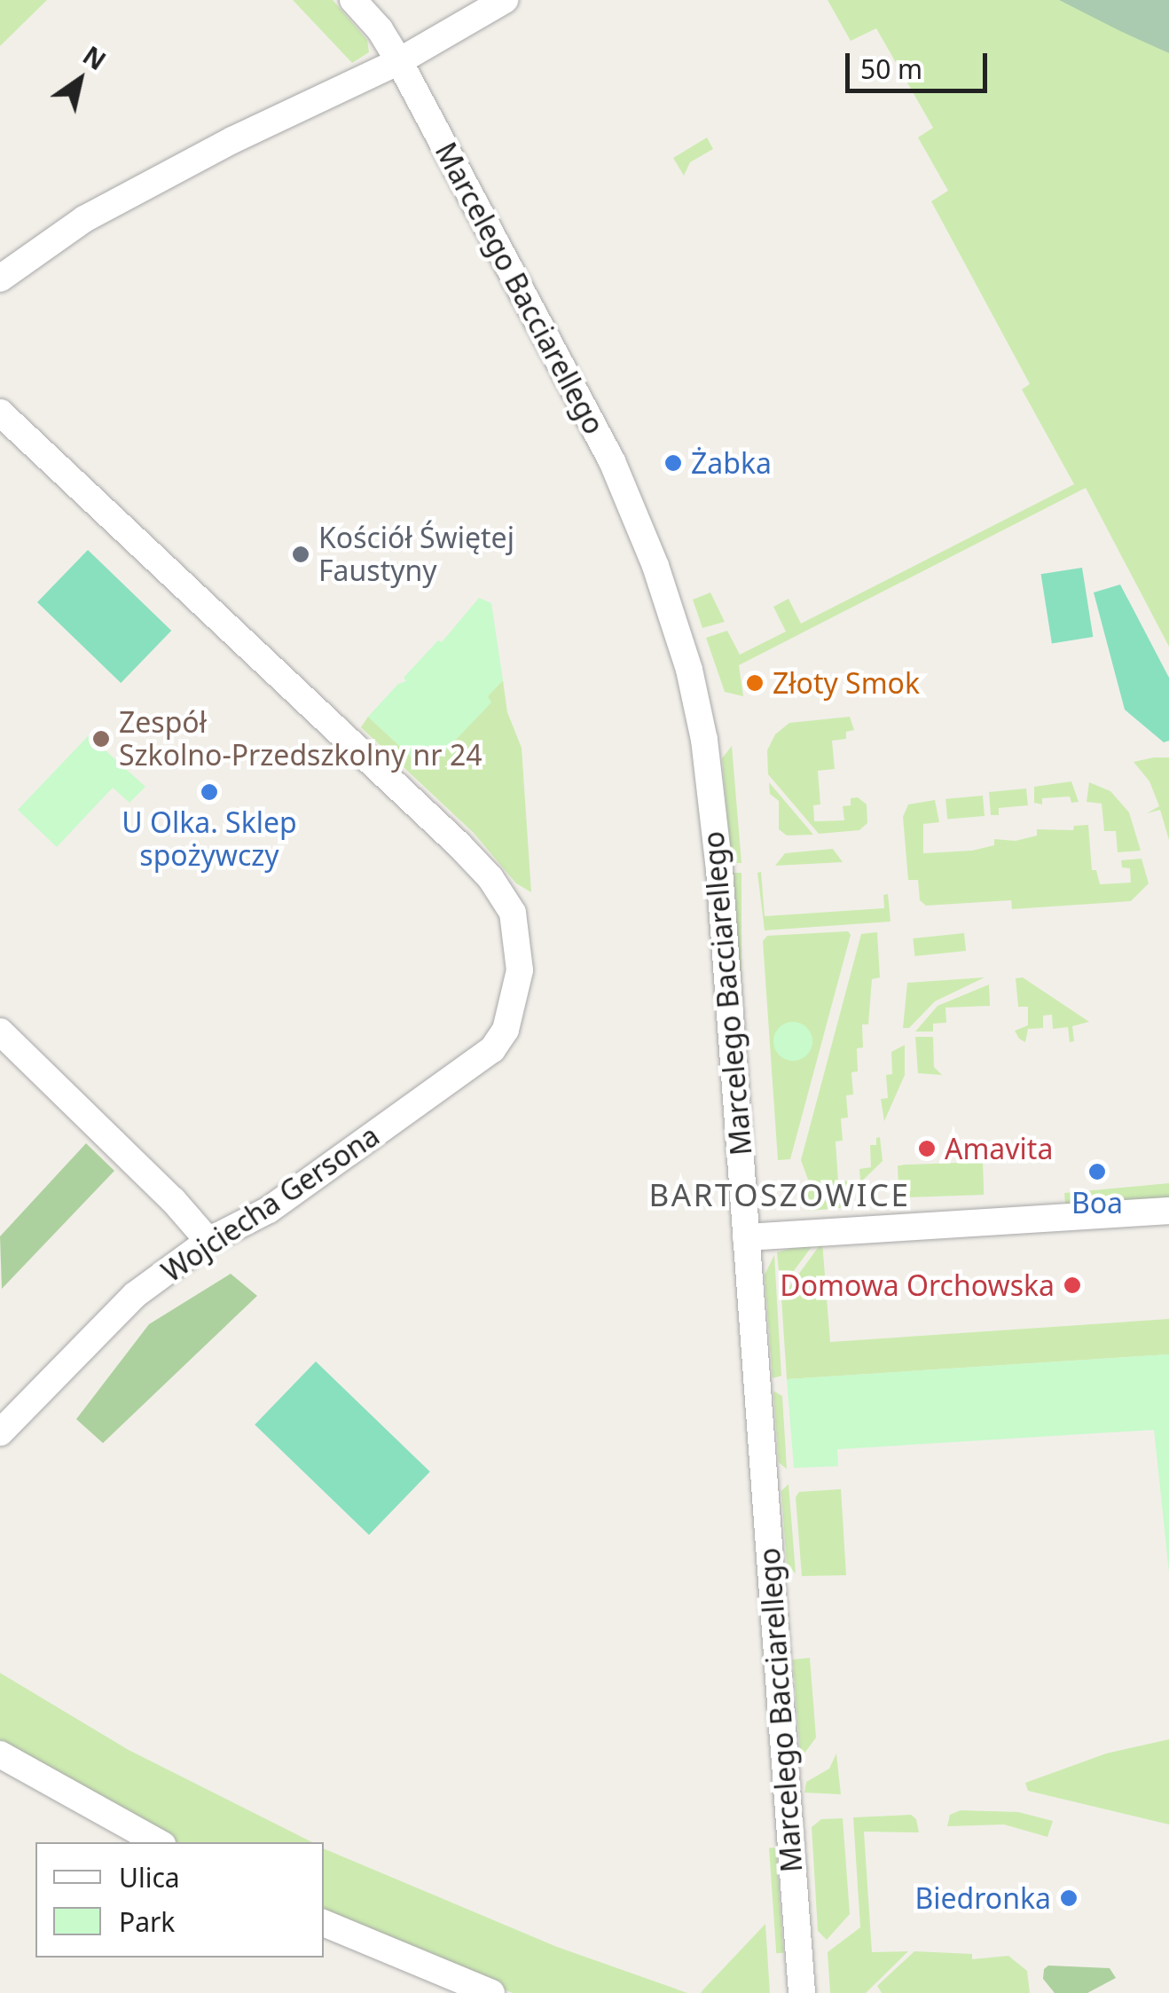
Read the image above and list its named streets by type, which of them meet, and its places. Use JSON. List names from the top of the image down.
{
  "streets": {
    "street": ["Marcelego Bacciarellego", "Wojciecha Gersona"]
  },
  "districts": ["BARTOSZOWICE"],
  "places": [
    "Żabka",
    "Kościół Świętej Faustyny",
    "Złoty Smok",
    "Zespół Szkolno-Przedszkolny nr 24",
    "U Olka. Sklep spożywczy",
    "Amavita",
    "Boa",
    "Domowa Orchowska",
    "Biedronka"
  ],
  "legend": ["Ulica", "Park"],
  "scale_bar": "50 m",
  "north": "top right"
}
